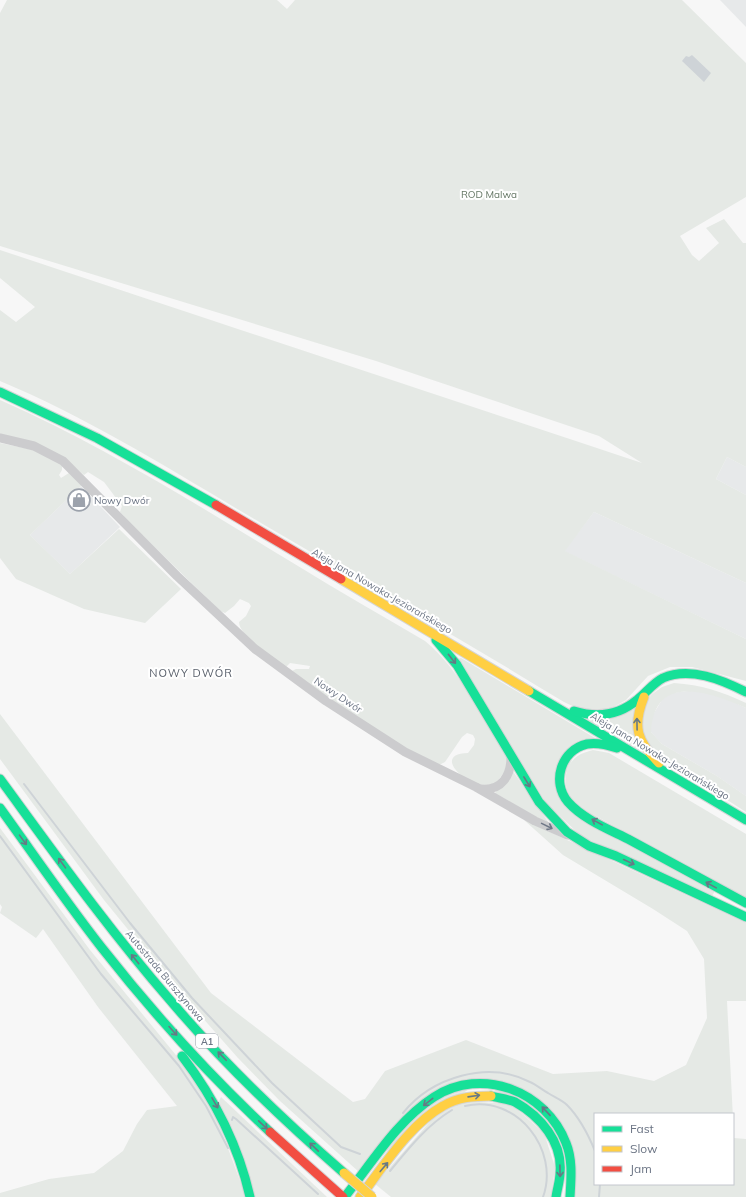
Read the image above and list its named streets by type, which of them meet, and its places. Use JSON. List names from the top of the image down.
{
  "streets": {
    "main road": ["Aleja Jana Nowaka-Jeziorańskiego", "Autostrada Bursztynowa", "A1"],
    "street": ["Nowy Dwór"]
  },
  "districts": ["NOWY DWÓR"],
  "parks": ["ROD Malwa"],
  "places": {
    "shop": ["Nowy Dwór"]
  },
  "legend": ["Fast", "Slow", "Jam"]
}
